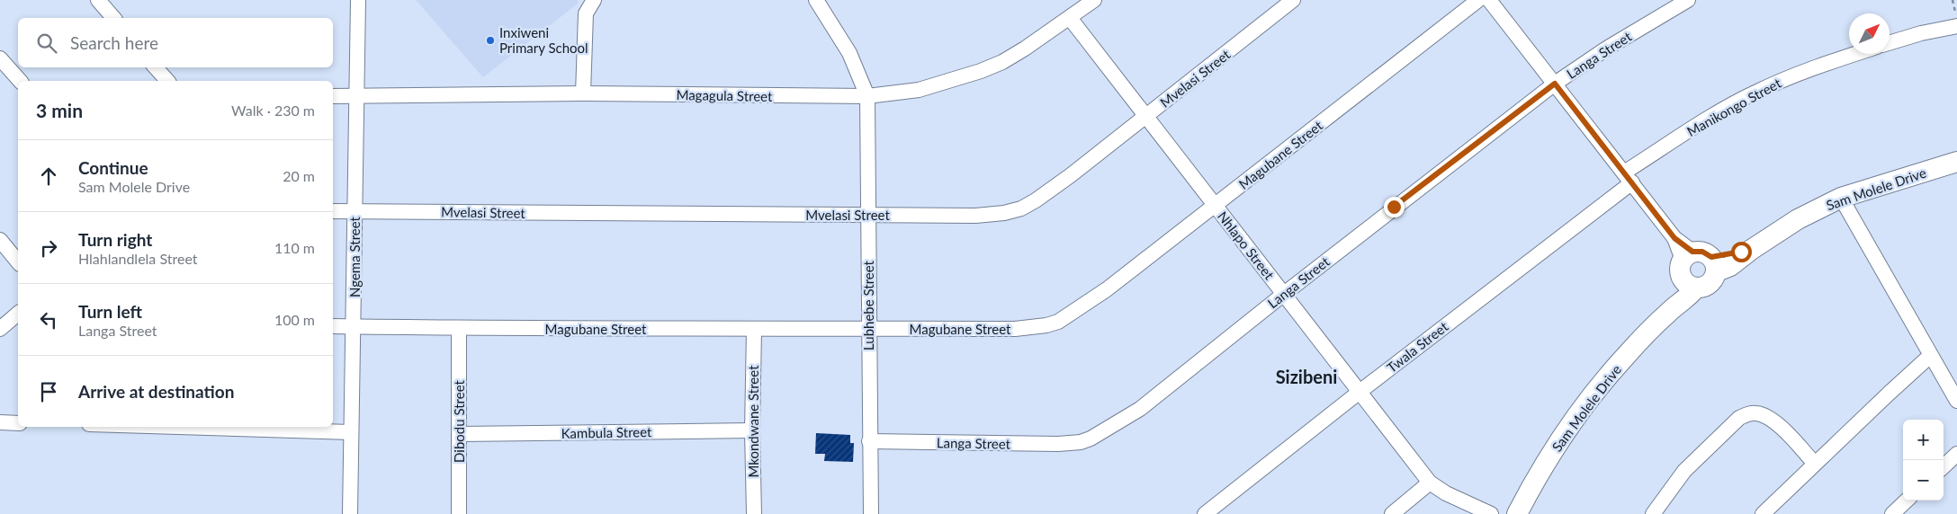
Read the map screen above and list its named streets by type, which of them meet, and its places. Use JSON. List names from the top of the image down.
{
  "streets": {
    "street": [
      "Langa Street",
      "Mvelasi Street",
      "Magagula Street",
      "Manikongo Street",
      "Magubane Street",
      "Sam Molele Drive",
      "Nhlapo Street",
      "Ngema Street",
      "Lubhebe Street",
      "Twala Street",
      "Dibodu Street",
      "Mkondwane Street",
      "Kambula Street"
    ]
  },
  "crossings": [
    ["Langa Street", "Nhlapo Street"],
    ["Langa Street", "Lubhebe Street"],
    ["Mvelasi Street", "Nhlapo Street"],
    ["Mvelasi Street", "Ngema Street"],
    ["Mvelasi Street", "Lubhebe Street"],
    ["Magagula Street", "Nhlapo Street"],
    ["Magagula Street", "Ngema Street"],
    ["Magagula Street", "Lubhebe Street"],
    ["Manikongo Street", "Twala Street"],
    ["Magubane Street", "Nhlapo Street"],
    ["Magubane Street", "Ngema Street"],
    ["Magubane Street", "Lubhebe Street"],
    ["Magubane Street", "Dibodu Street"],
    ["Magubane Street", "Mkondwane Street"],
    ["Nhlapo Street", "Twala Street"],
    ["Dibodu Street", "Kambula Street"],
    ["Mkondwane Street", "Kambula Street"]
  ],
  "districts": ["Sizibeni"],
  "places": ["Inxiweni Primary School"],
  "north": "top right",
  "page": {
    "search": "Search here",
    "heading": ["3 min", "Walk · 230 m"],
    "list": [
      ["Continue", "Sam Molele Drive", "20 m"],
      ["Turn right", "Hlahlandlela Street", "110 m"],
      ["Turn left", "Langa Street", "100 m"],
      "Arrive at destination"
    ],
    "map_buttons": ["+", "−"]
  }
}
